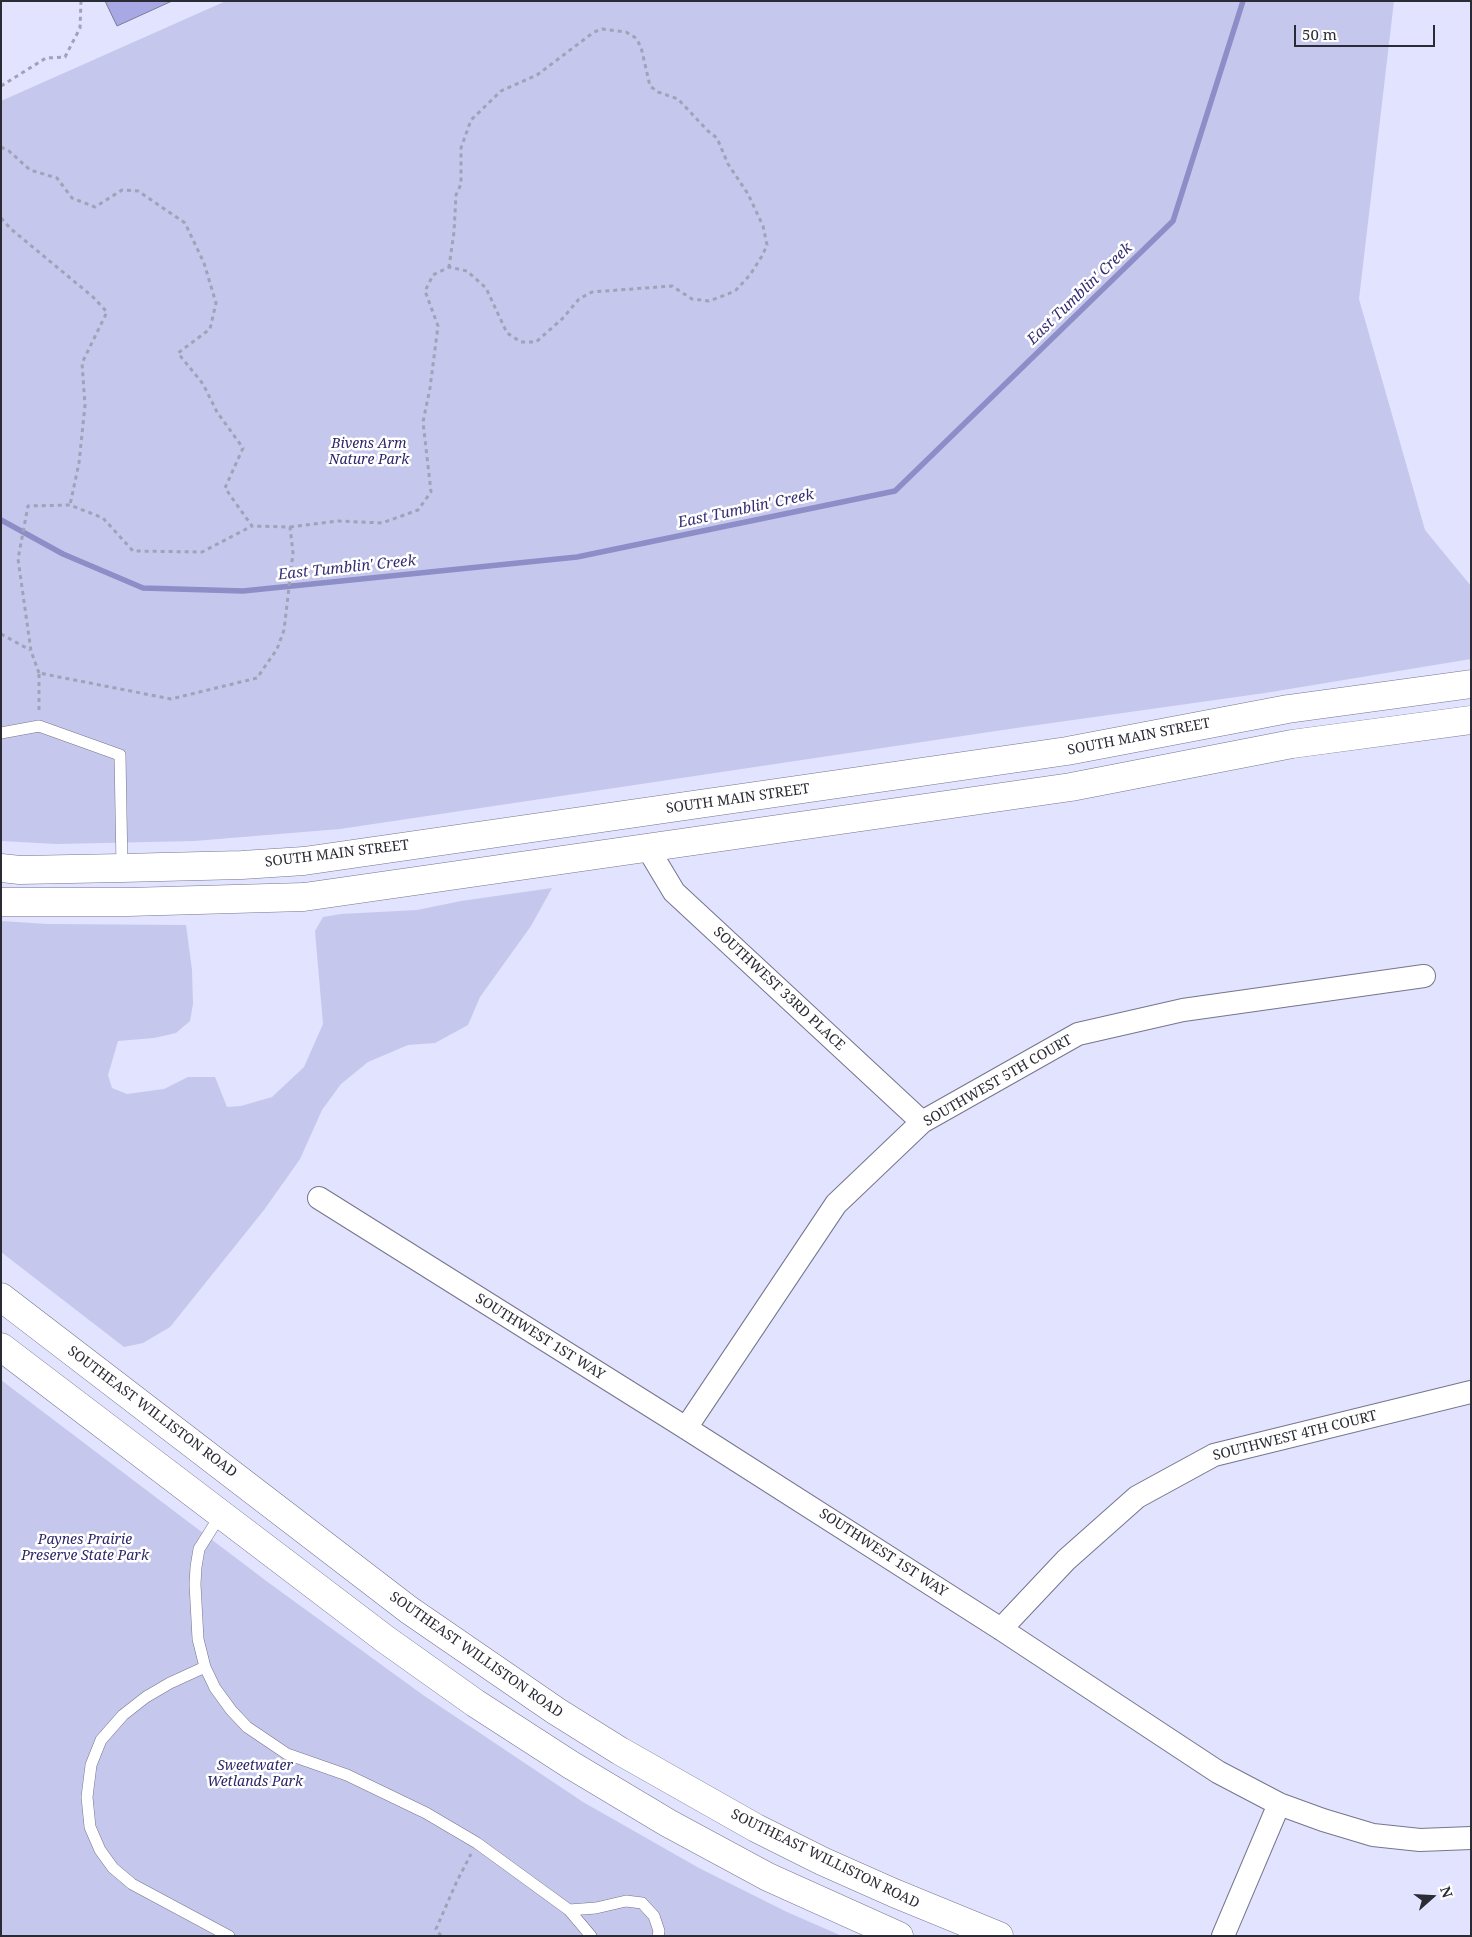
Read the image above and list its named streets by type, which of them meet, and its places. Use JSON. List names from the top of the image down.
{
  "streets": {
    "main road": ["SOUTH MAIN STREET", "SOUTHEAST WILLISTON ROAD"],
    "street": [
      "SOUTHWEST 33RD PLACE",
      "SOUTHWEST 5TH COURT",
      "SOUTHWEST 1ST WAY",
      "SOUTHWEST 4TH COURT"
    ]
  },
  "crossings": [
    ["SOUTHWEST 33RD PLACE", "SOUTHWEST 5TH COURT"],
    ["SOUTHWEST 5TH COURT", "SOUTHWEST 1ST WAY"],
    ["SOUTHWEST 1ST WAY", "SOUTHWEST 4TH COURT"]
  ],
  "water": ["East Tumblin' Creek"],
  "parks": ["Bivens Arm Nature Park", "Paynes Prairie Preserve State Park", "Sweetwater Wetlands Park"],
  "scale_bar": "50 m",
  "north": "right"
}
